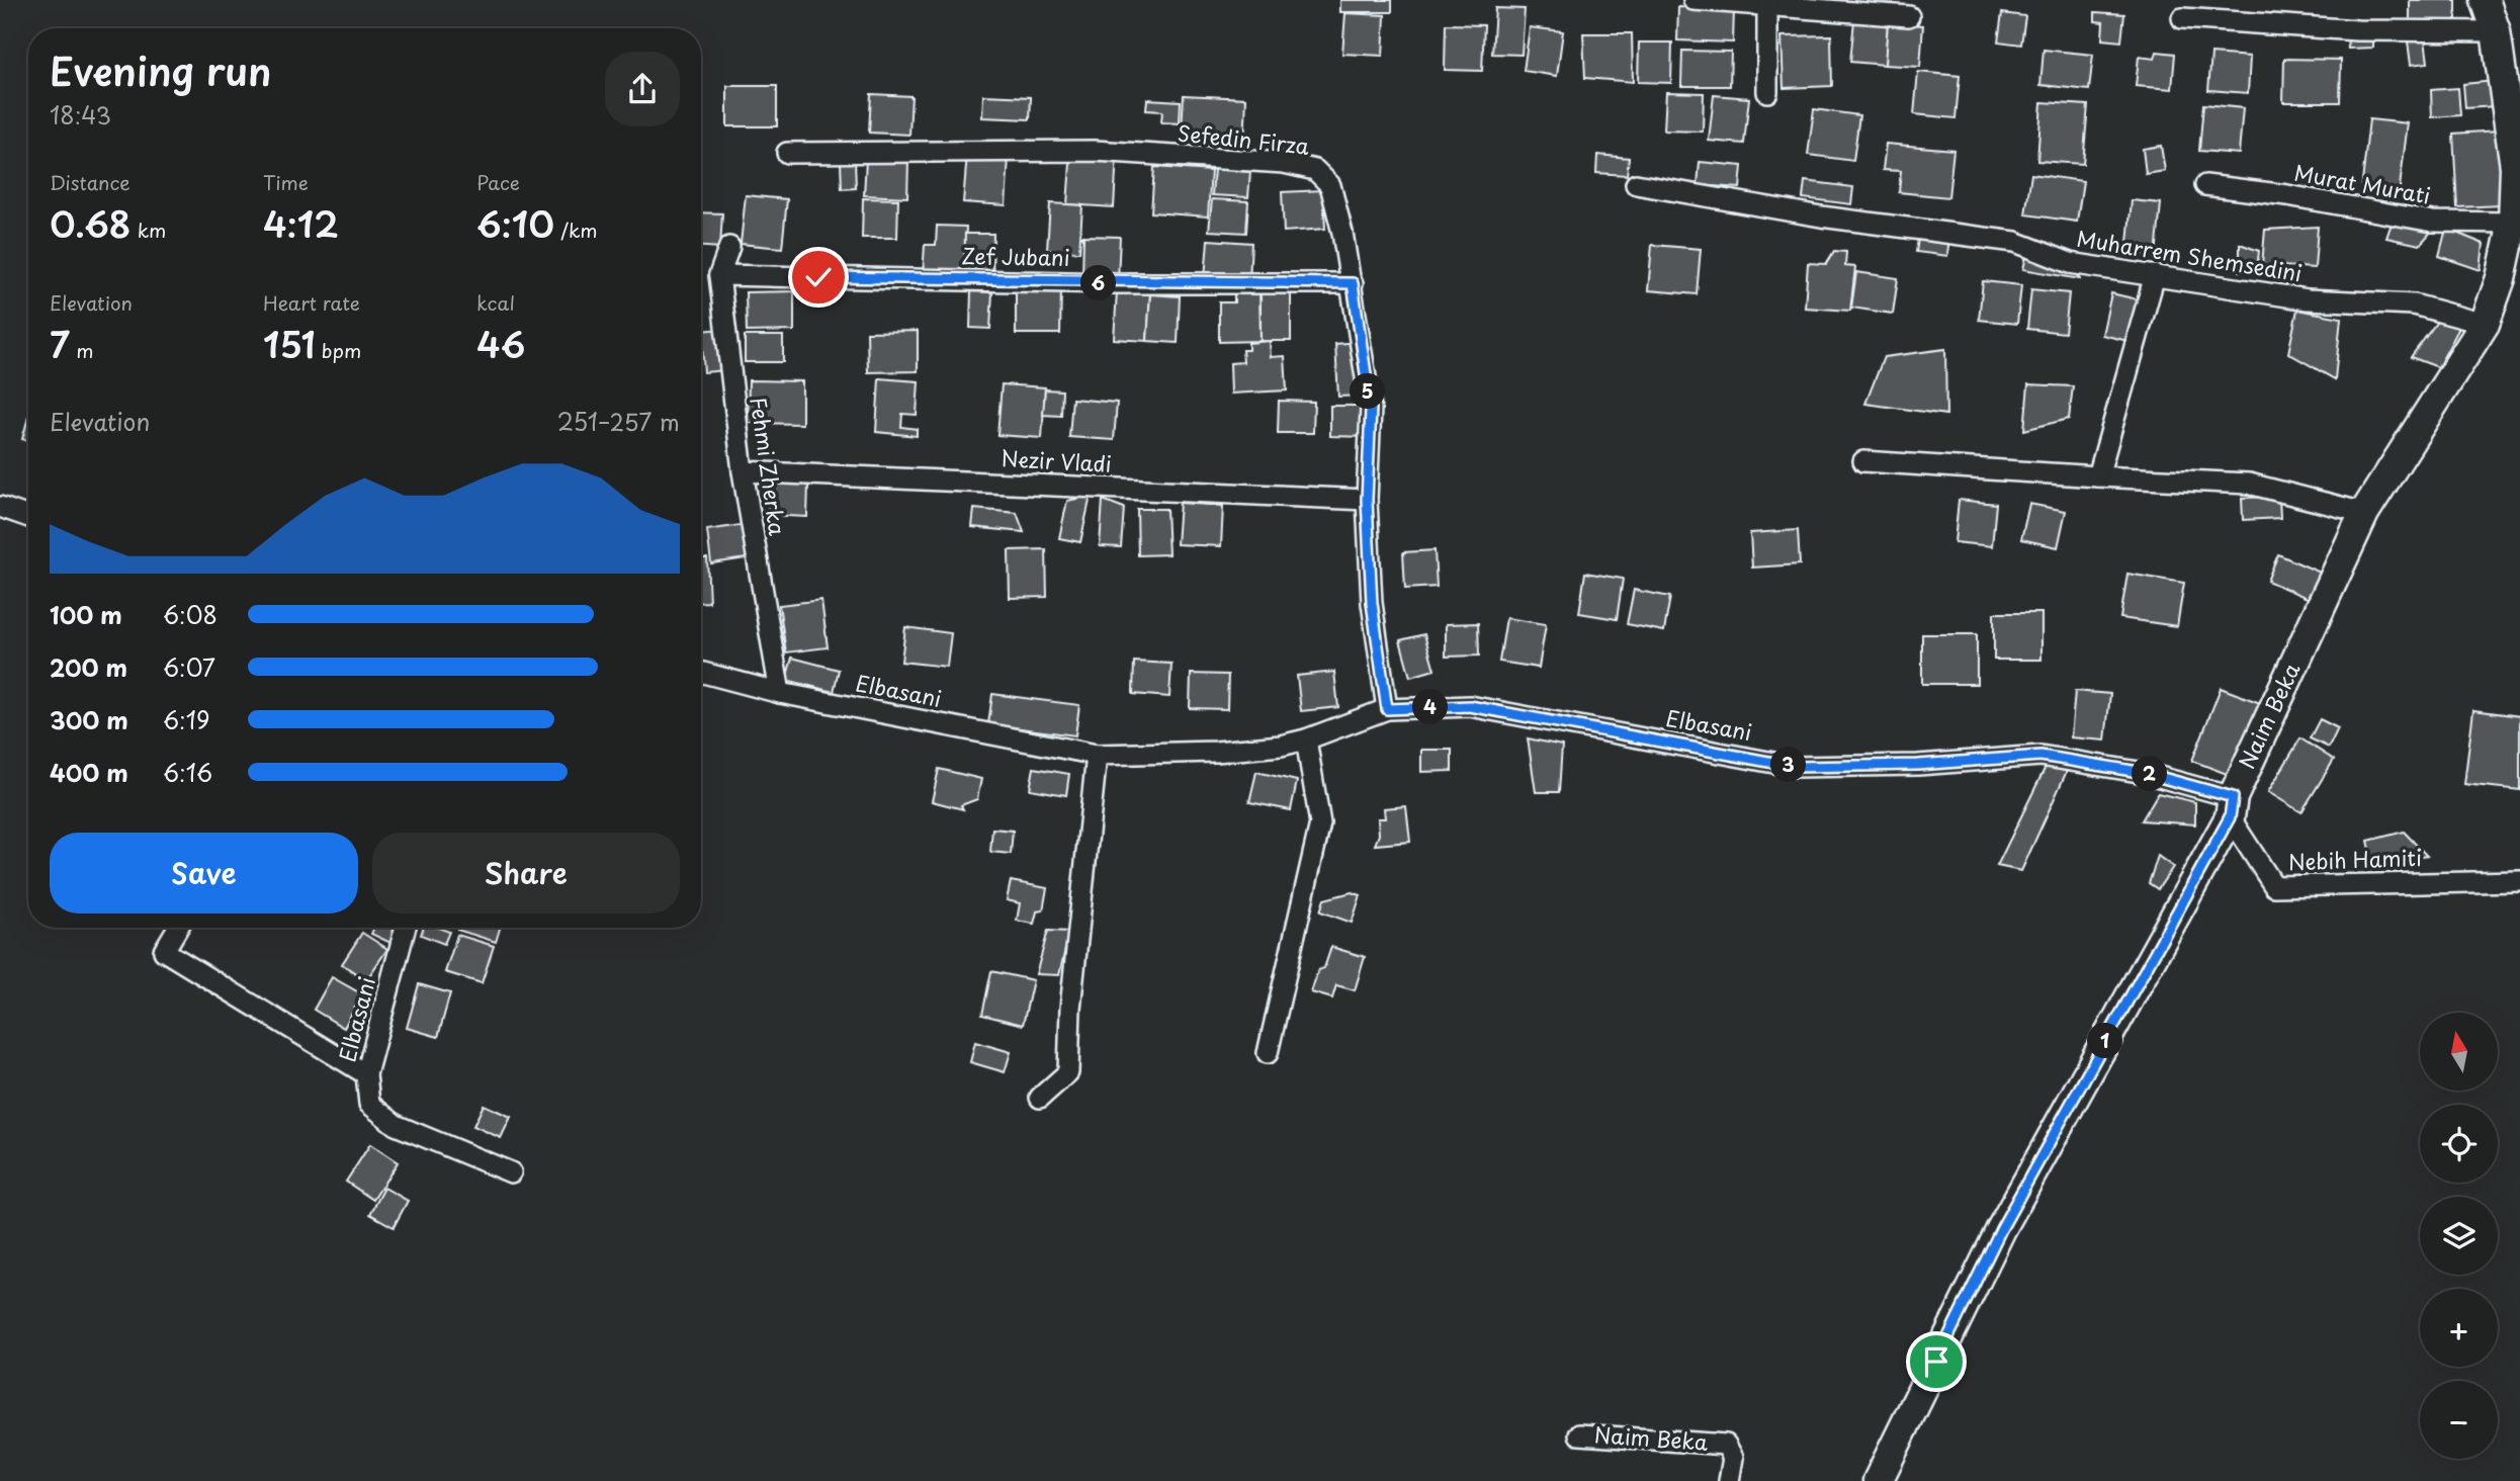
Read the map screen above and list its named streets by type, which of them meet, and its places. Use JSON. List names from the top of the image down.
{
  "streets": {
    "street": [
      "Sefedin Firza",
      "Murat Murati",
      "Muharrem Shemsedini",
      "Zef Jubani",
      "Nezir Vladi",
      "Fehmi Zherka",
      "Elbasani",
      "Naim Beka",
      "Nebih Hamiti"
    ]
  },
  "crossings": [
    ["Sefedin Firza", "Zef Jubani"],
    ["Sefedin Firza", "Nezir Vladi"],
    ["Sefedin Firza", "Elbasani"],
    ["Murat Murati", "Naim Beka"],
    ["Muharrem Shemsedini", "Naim Beka"],
    ["Zef Jubani", "Fehmi Zherka"],
    ["Nezir Vladi", "Fehmi Zherka"],
    ["Fehmi Zherka", "Elbasani"],
    ["Elbasani", "Naim Beka"],
    ["Elbasani", "Nebih Hamiti"],
    ["Naim Beka", "Nebih Hamiti"]
  ],
  "north": "top",
  "page": {
    "heading": ["Evening run", "18:43"],
    "stats": [
      ["Distance", "0.68 km"],
      ["Time", "4:12"],
      ["Pace", "6:10 /km"],
      ["Elevation", "7 m"],
      ["Heart rate", "151 bpm"],
      ["kcal", "46"]
    ],
    "pins": [
      "6",
      "5",
      "4",
      "3",
      "2",
      "1"
    ],
    "chart": ["Elevation", "251–257 m"],
    "list": [
      {
        "name": "100 m",
        "note": "6:08"
      },
      {
        "name": "200 m",
        "note": "6:07"
      },
      {
        "name": "300 m",
        "note": "6:19"
      },
      {
        "name": "400 m",
        "note": "6:16"
      }
    ],
    "buttons": ["Save", "Share"],
    "map_buttons": ["+", "−"]
  }
}
